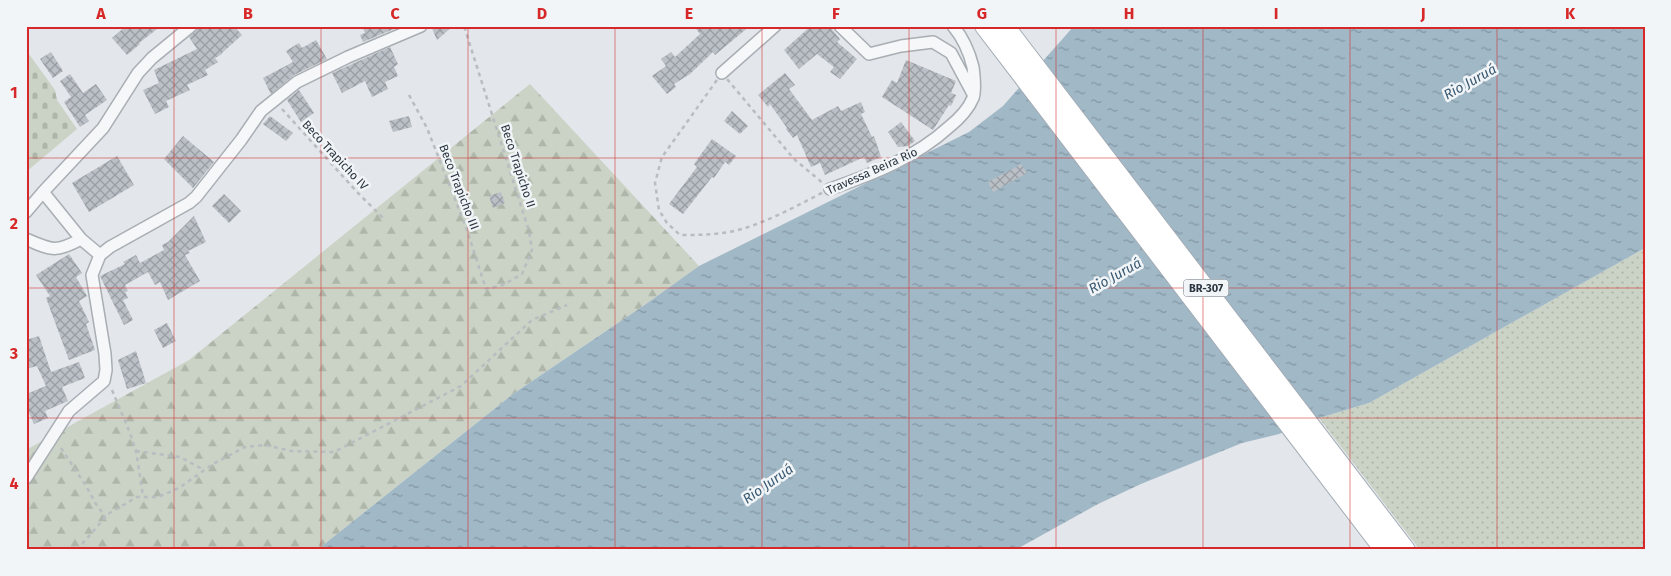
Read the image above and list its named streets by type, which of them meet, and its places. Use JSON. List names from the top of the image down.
{
  "streets": {
    "main road": ["BR-307"],
    "street": ["Travessa Beira Rio"],
    "path": ["Beco Trapicho IV", "Beco Trapicho II", "Beco Trapicho III"]
  },
  "crossings": [
    ["Beco Trapicho II", "Beco Trapicho III"]
  ],
  "water": ["Rio Juruá"],
  "grid": {
    "columns": [
      "A",
      "B",
      "C",
      "D",
      "E",
      "F",
      "G",
      "H",
      "I",
      "J",
      "K"
    ],
    "rows": [
      "1",
      "2",
      "3",
      "4"
    ]
  }
}
